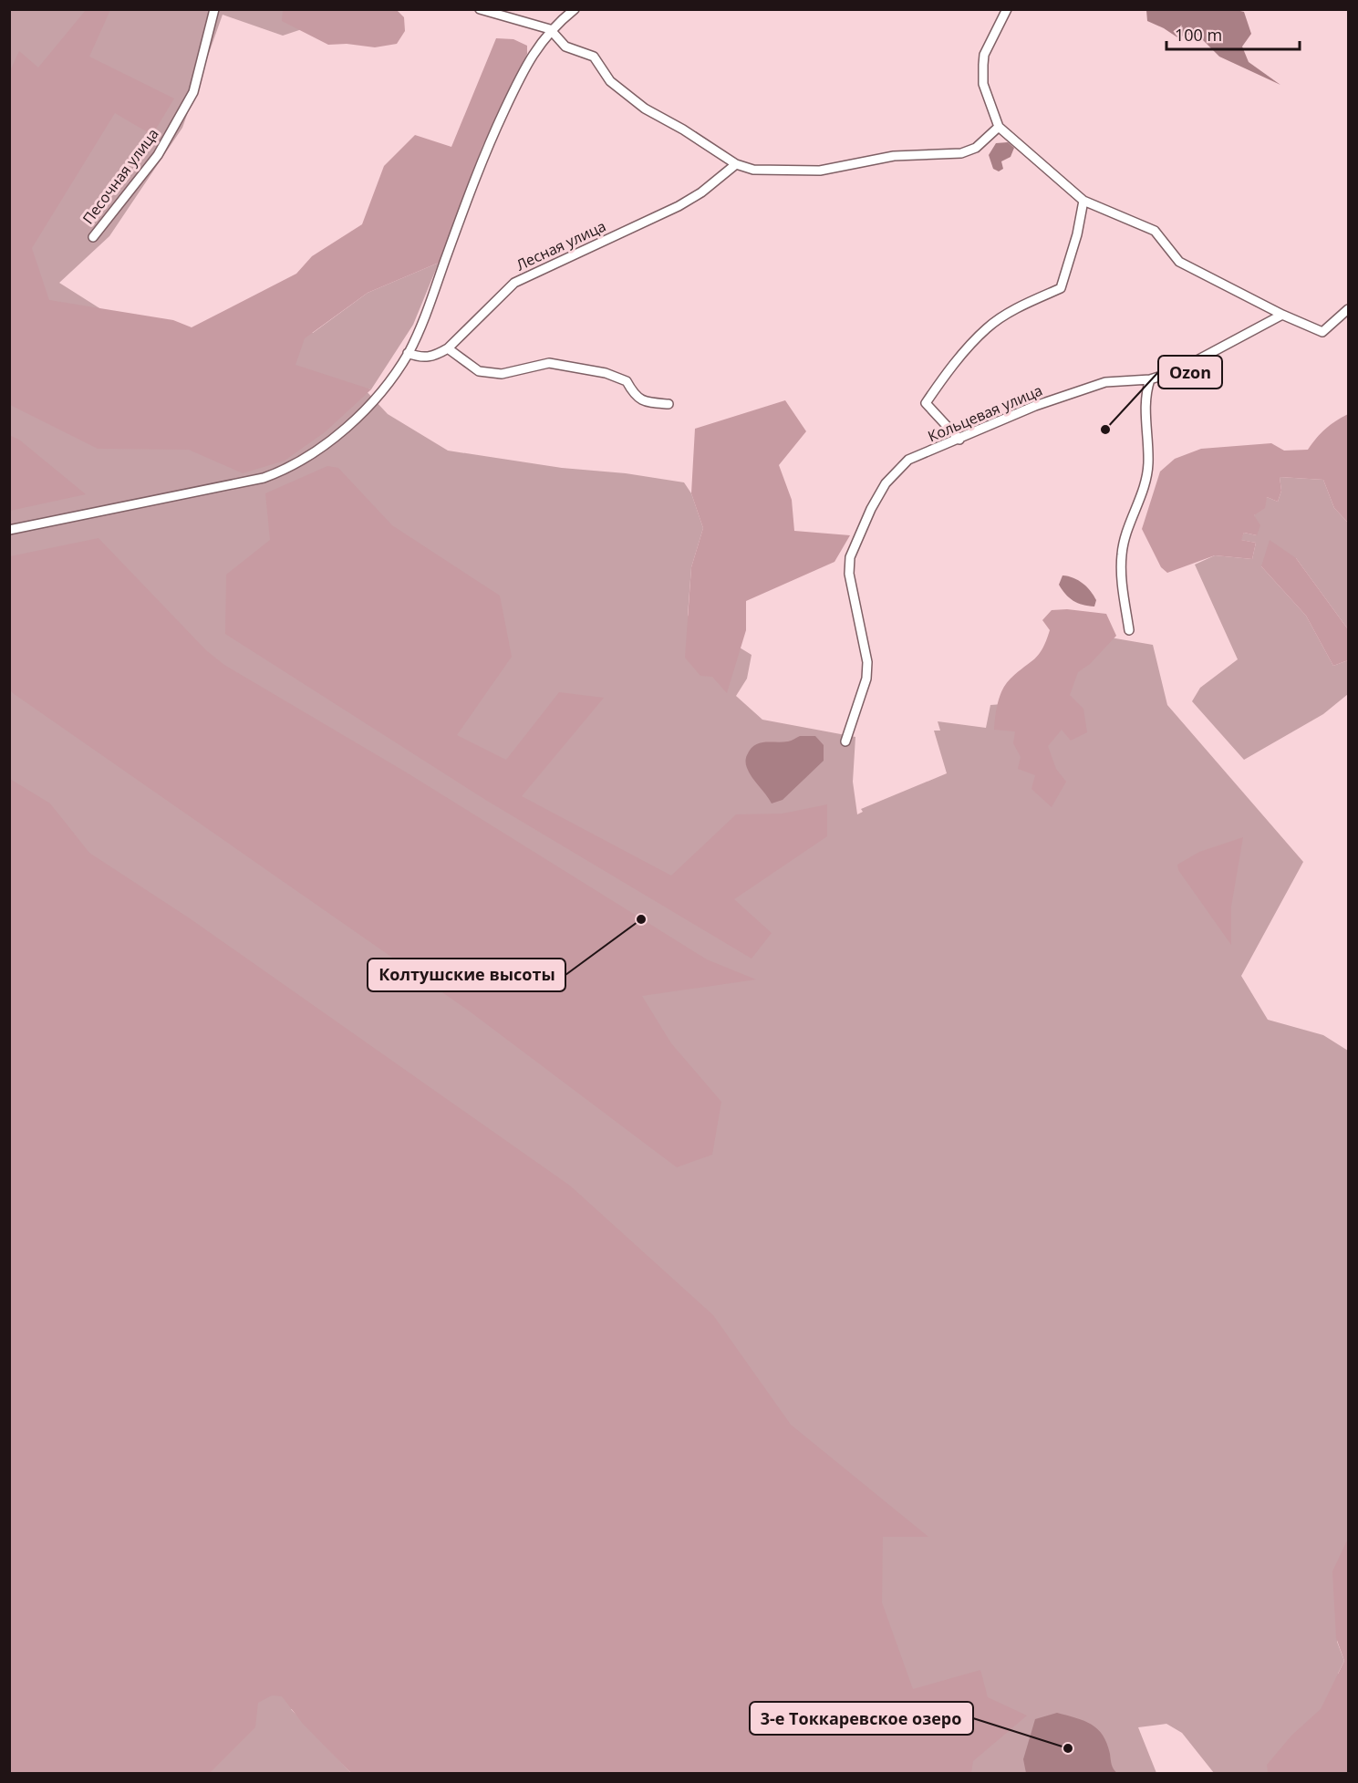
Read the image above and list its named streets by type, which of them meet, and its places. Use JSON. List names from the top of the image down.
{
  "streets": {
    "street": ["Песочная улица", "Лесная улица", "Кольцевая улица"]
  },
  "places": ["Ozon", "Колтушские высоты", "3-е Токкаревское озеро"],
  "scale_bar": "100 m"
}
